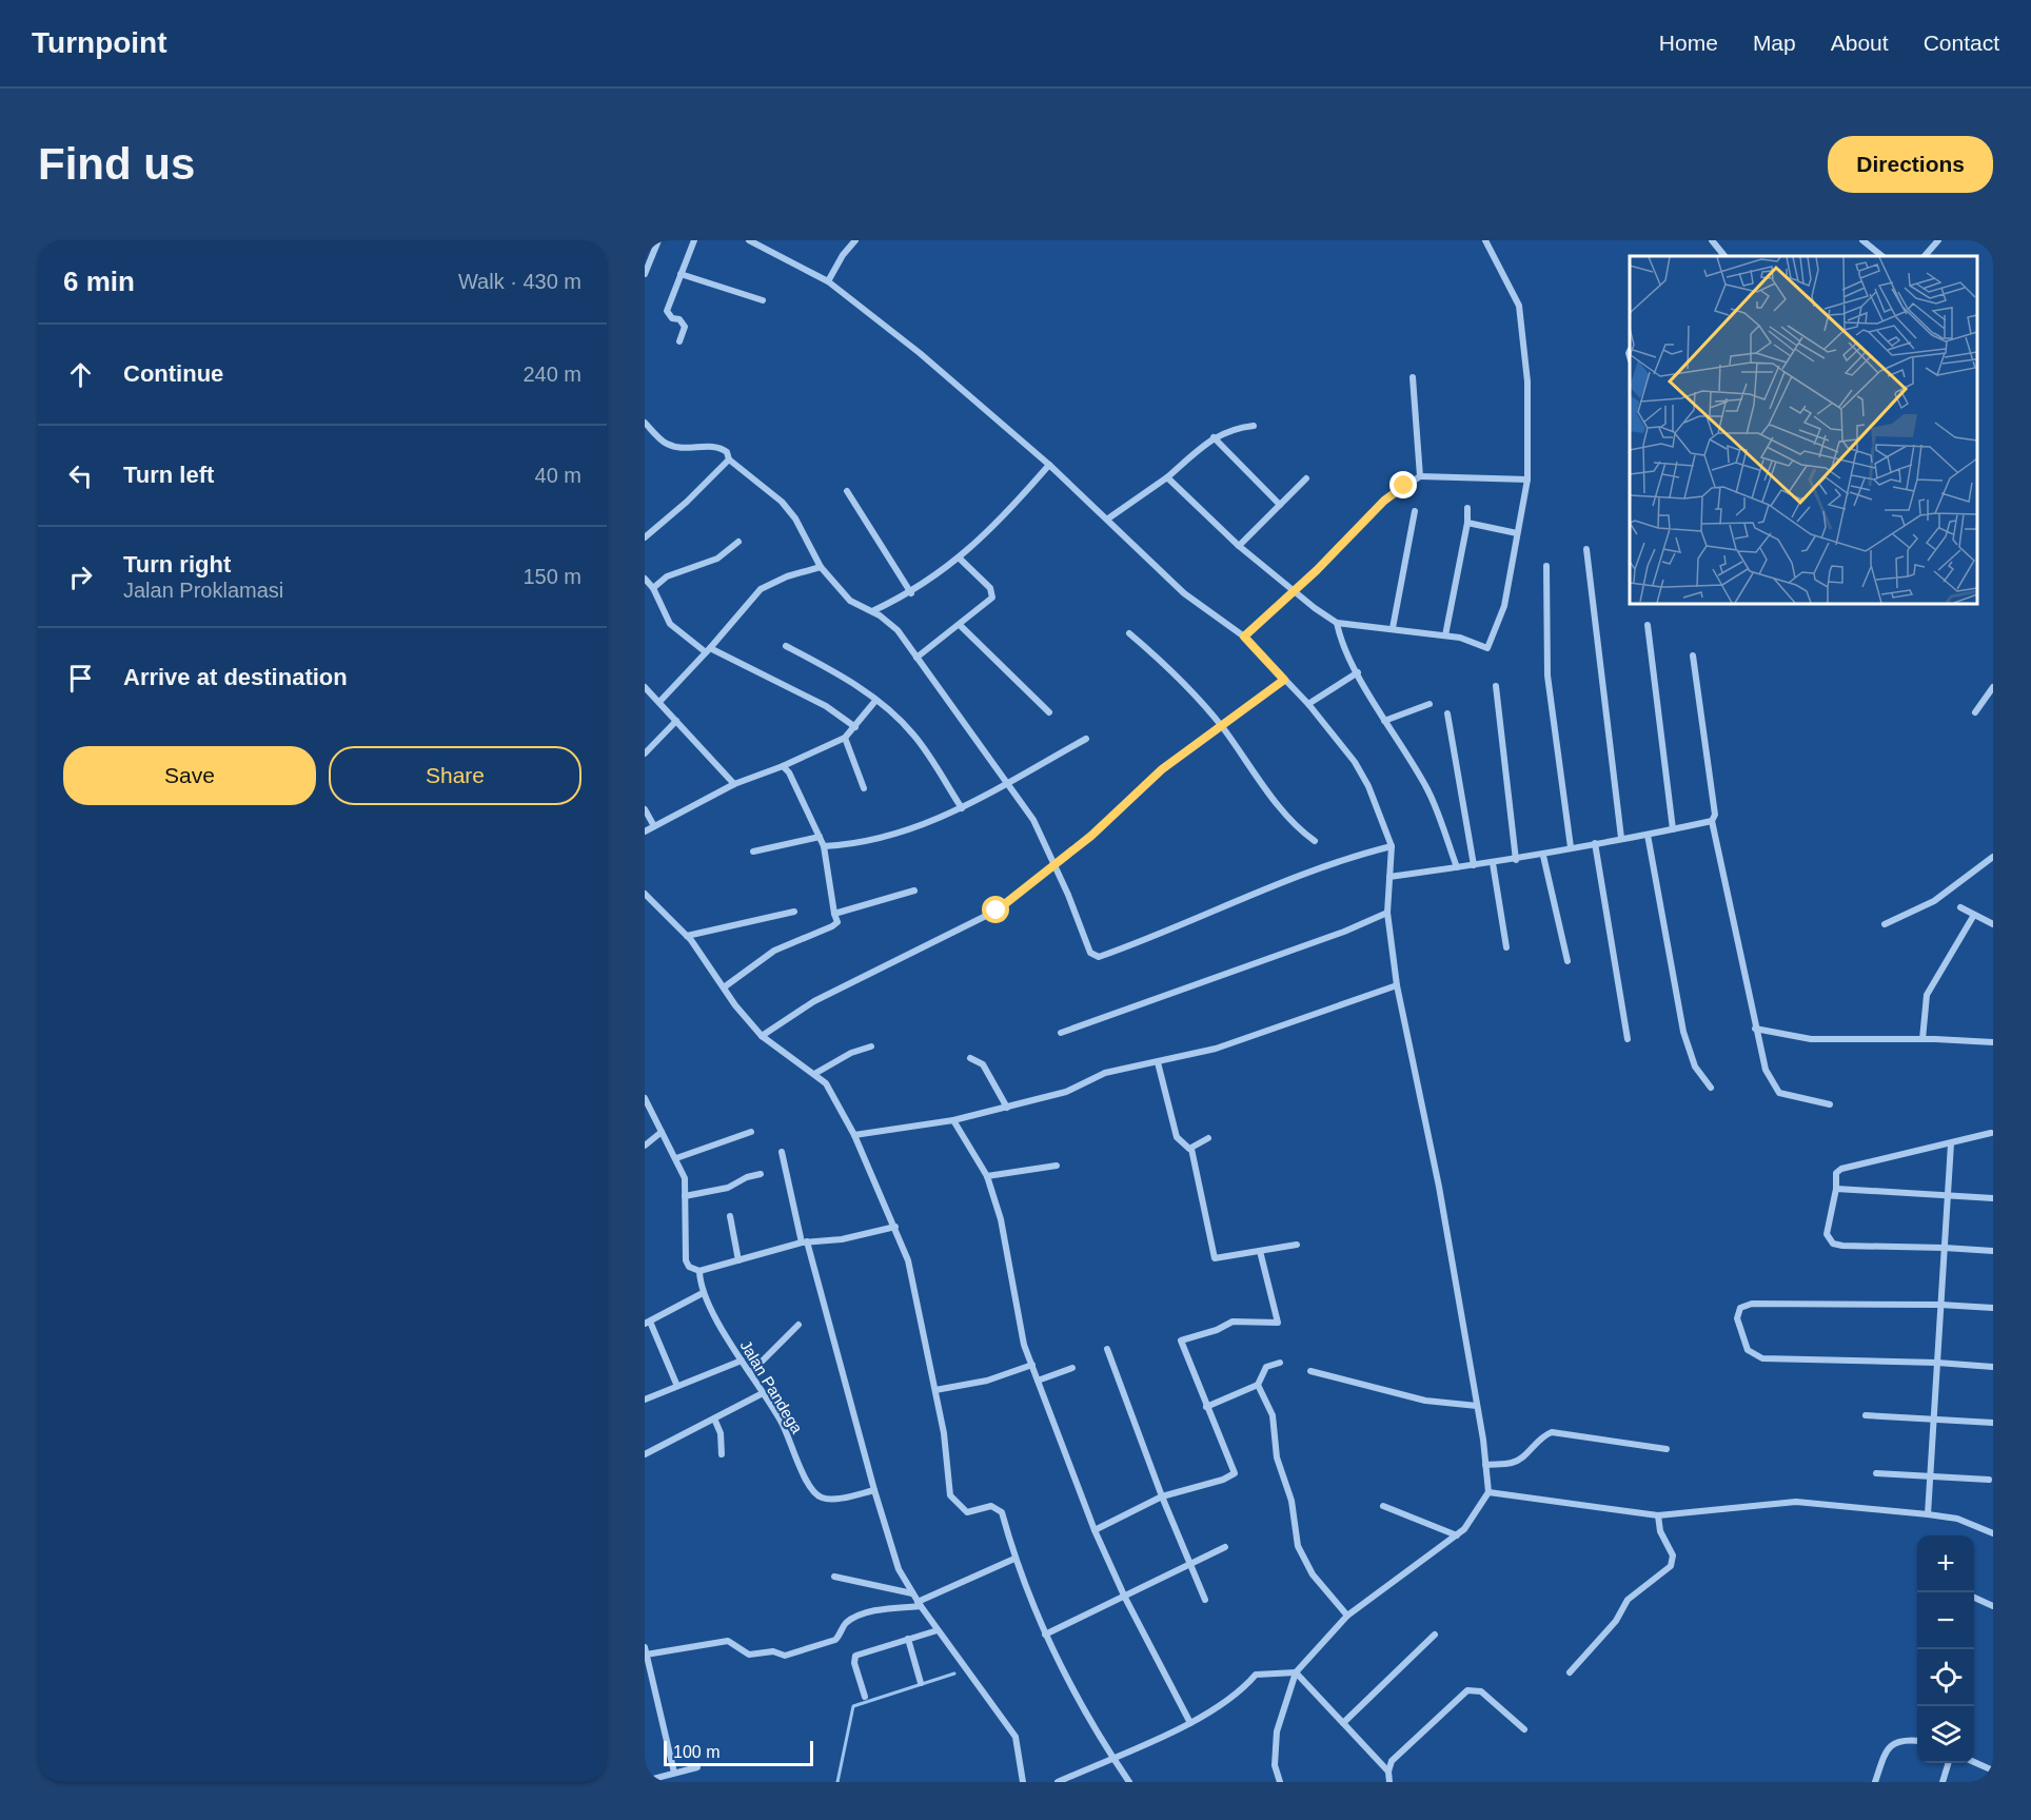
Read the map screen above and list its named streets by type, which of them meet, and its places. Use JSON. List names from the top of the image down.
{
  "streets": {
    "street": ["Jalan Pandega"]
  },
  "scale_bar": "100 m",
  "page": {
    "header": "Turnpoint",
    "nav": [
      "Home",
      "Map",
      "About",
      "Contact"
    ],
    "buttons": [
      "Directions",
      ["Save", "Share"]
    ],
    "title": "Find us",
    "heading": ["6 min", "Walk · 430 m"],
    "list": [
      ["Continue", "240 m"],
      ["Turn left", "40 m"],
      ["Turn right", "Jalan Proklamasi", "150 m"],
      "Arrive at destination"
    ],
    "map_buttons": ["+", "−"],
    "scale": "100 m"
  }
}
